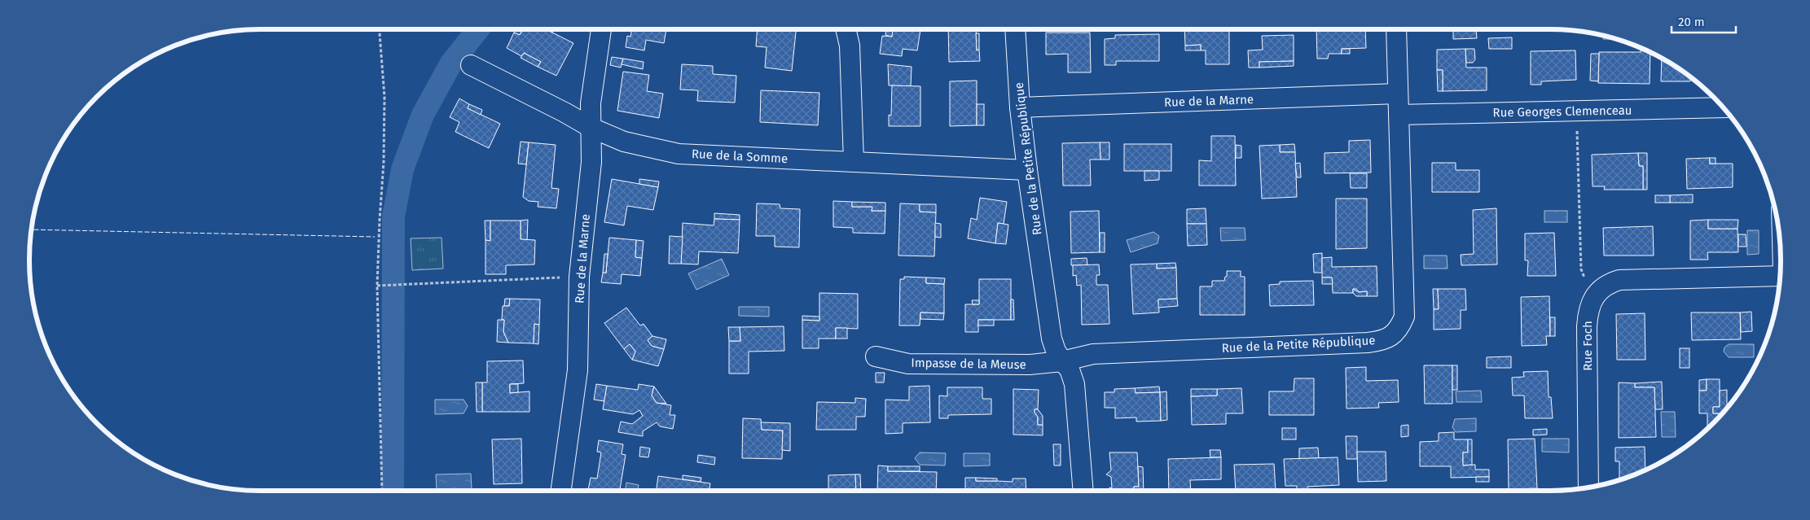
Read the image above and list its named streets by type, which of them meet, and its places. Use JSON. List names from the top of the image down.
{
  "streets": {
    "street": [
      "Rue de la Marne",
      "Rue Georges Clemenceau",
      "Rue de la Somme",
      "Rue de la Petite République",
      "Rue Foch",
      "Impasse de la Meuse"
    ]
  },
  "crossings": [
    ["Rue de la Marne", "Rue de la Somme"],
    ["Rue de la Marne", "Rue de la Petite République"],
    ["Rue Georges Clemenceau", "Rue de la Petite République"],
    ["Rue de la Somme", "Rue de la Petite République"],
    ["Rue de la Petite République", "Impasse de la Meuse"]
  ],
  "scale_bar": "20 m"
}
